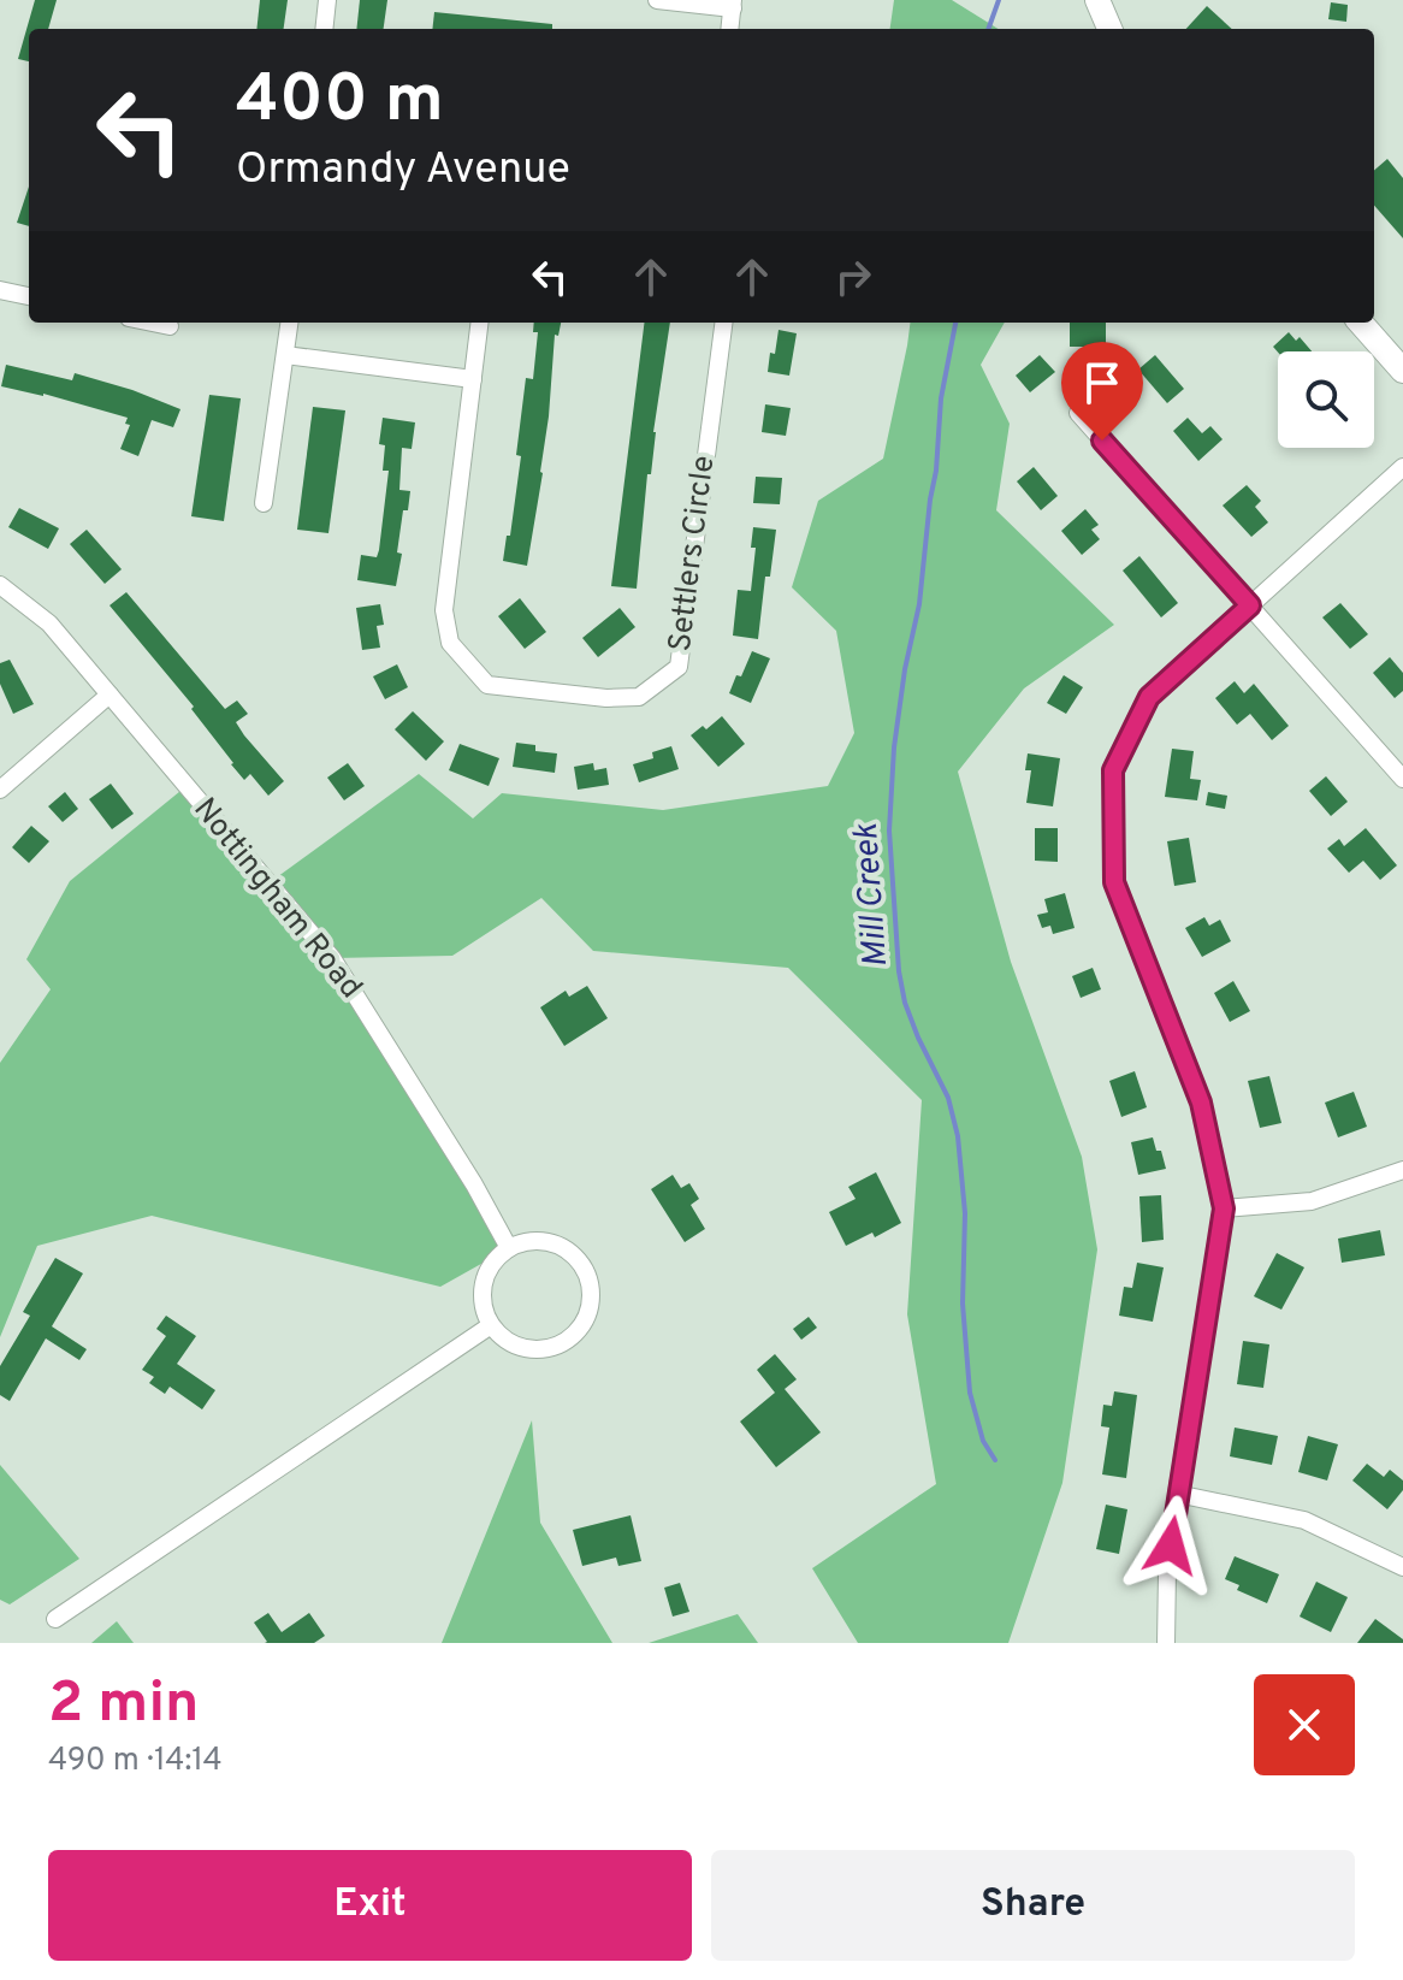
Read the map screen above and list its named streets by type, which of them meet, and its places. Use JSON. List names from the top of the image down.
{
  "streets": {
    "street": ["Settlers Circle", "Nottingham Road"]
  },
  "water": ["Mill Creek"],
  "page": {
    "turn": ["400 m", "Ormandy Avenue"],
    "heading": ["2 min", "490 m · 14:14"],
    "buttons": ["Exit", "Share"]
  }
}
